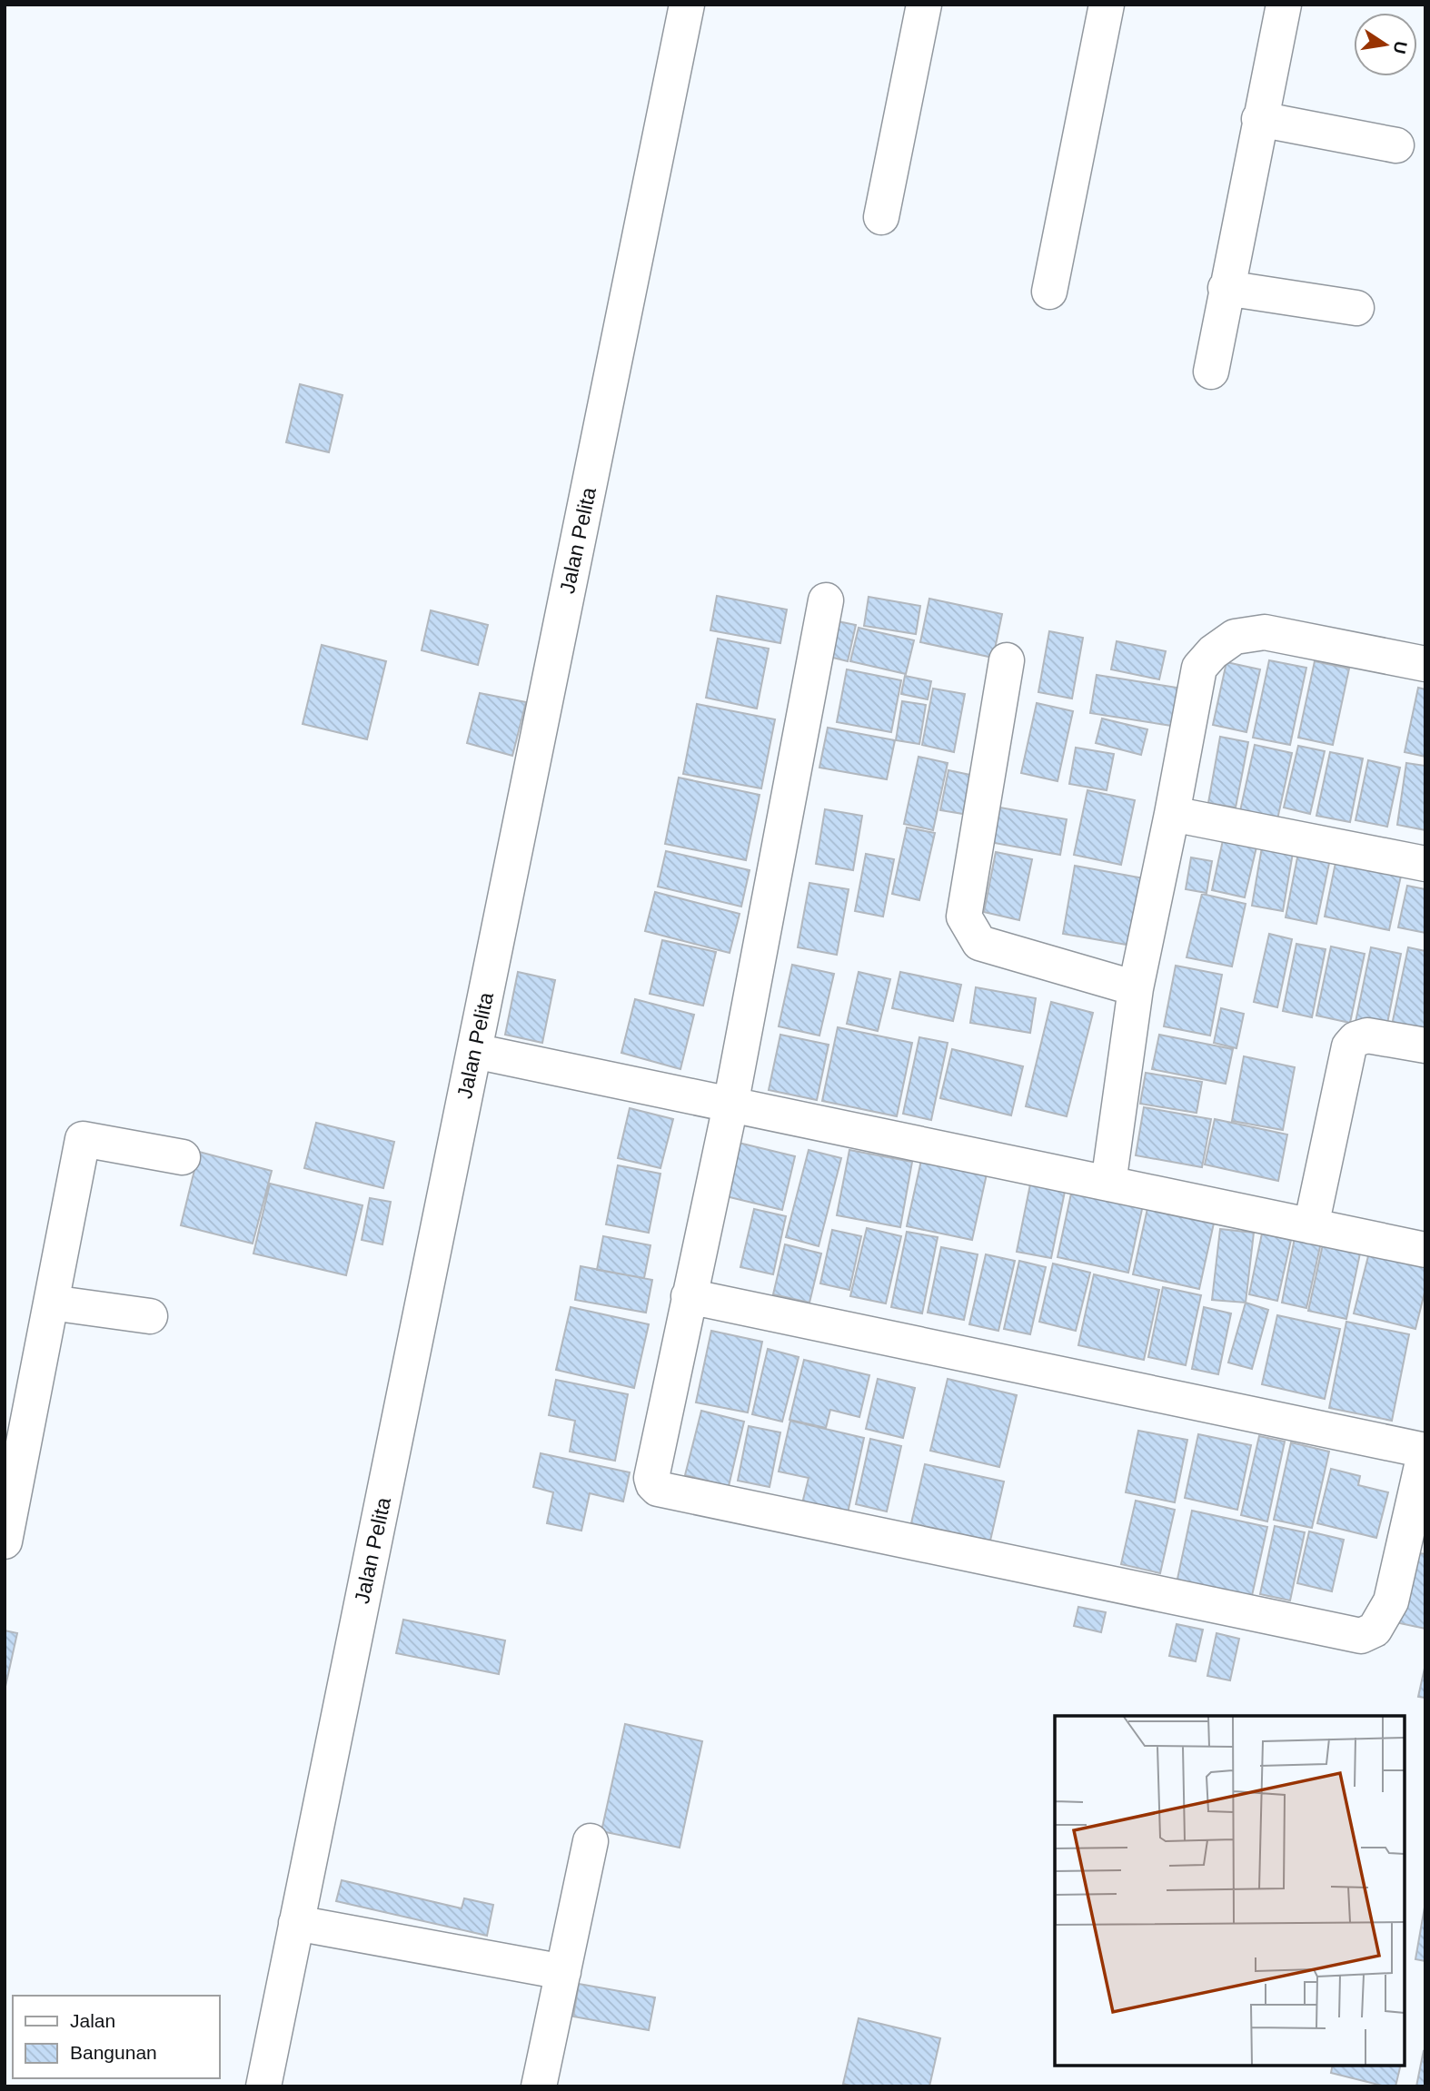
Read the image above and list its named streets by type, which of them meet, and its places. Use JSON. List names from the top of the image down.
{
  "streets": {
    "street": ["Jalan Pelita"]
  },
  "legend": ["Jalan", "Bangunan"],
  "north": "right"
}
